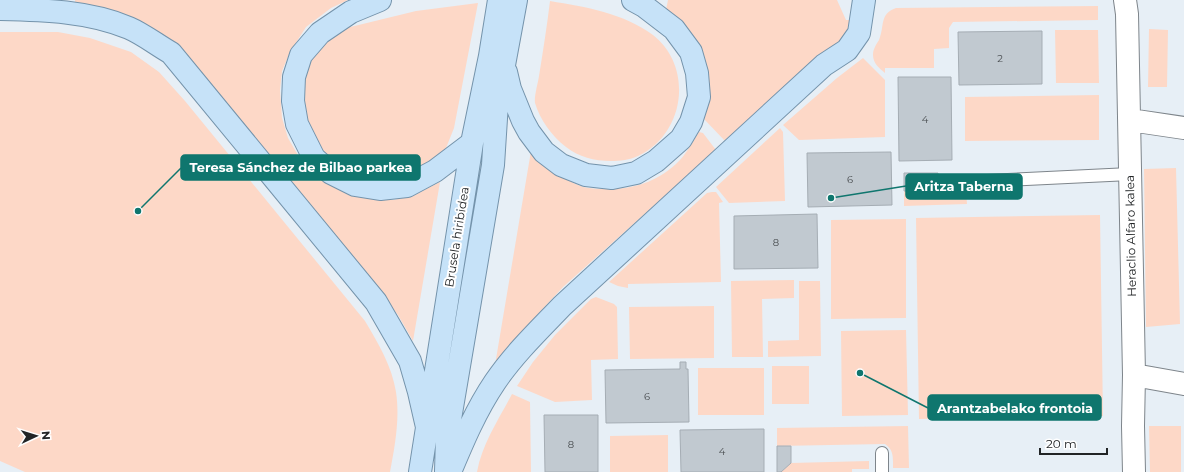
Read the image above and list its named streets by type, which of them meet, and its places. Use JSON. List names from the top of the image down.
{
  "streets": {
    "main road": ["Brusela hiribidea"],
    "street": ["Heraclio Alfaro kalea"]
  },
  "places": ["Aritza Taberna", "Teresa Sánchez de Bilbao parkea", "Arantzabelako frontoia"],
  "house_numbers": [
    "2",
    "4",
    "6",
    "8",
    "6",
    "8",
    "4"
  ],
  "scale_bar": "20 m",
  "north": "right"
}
